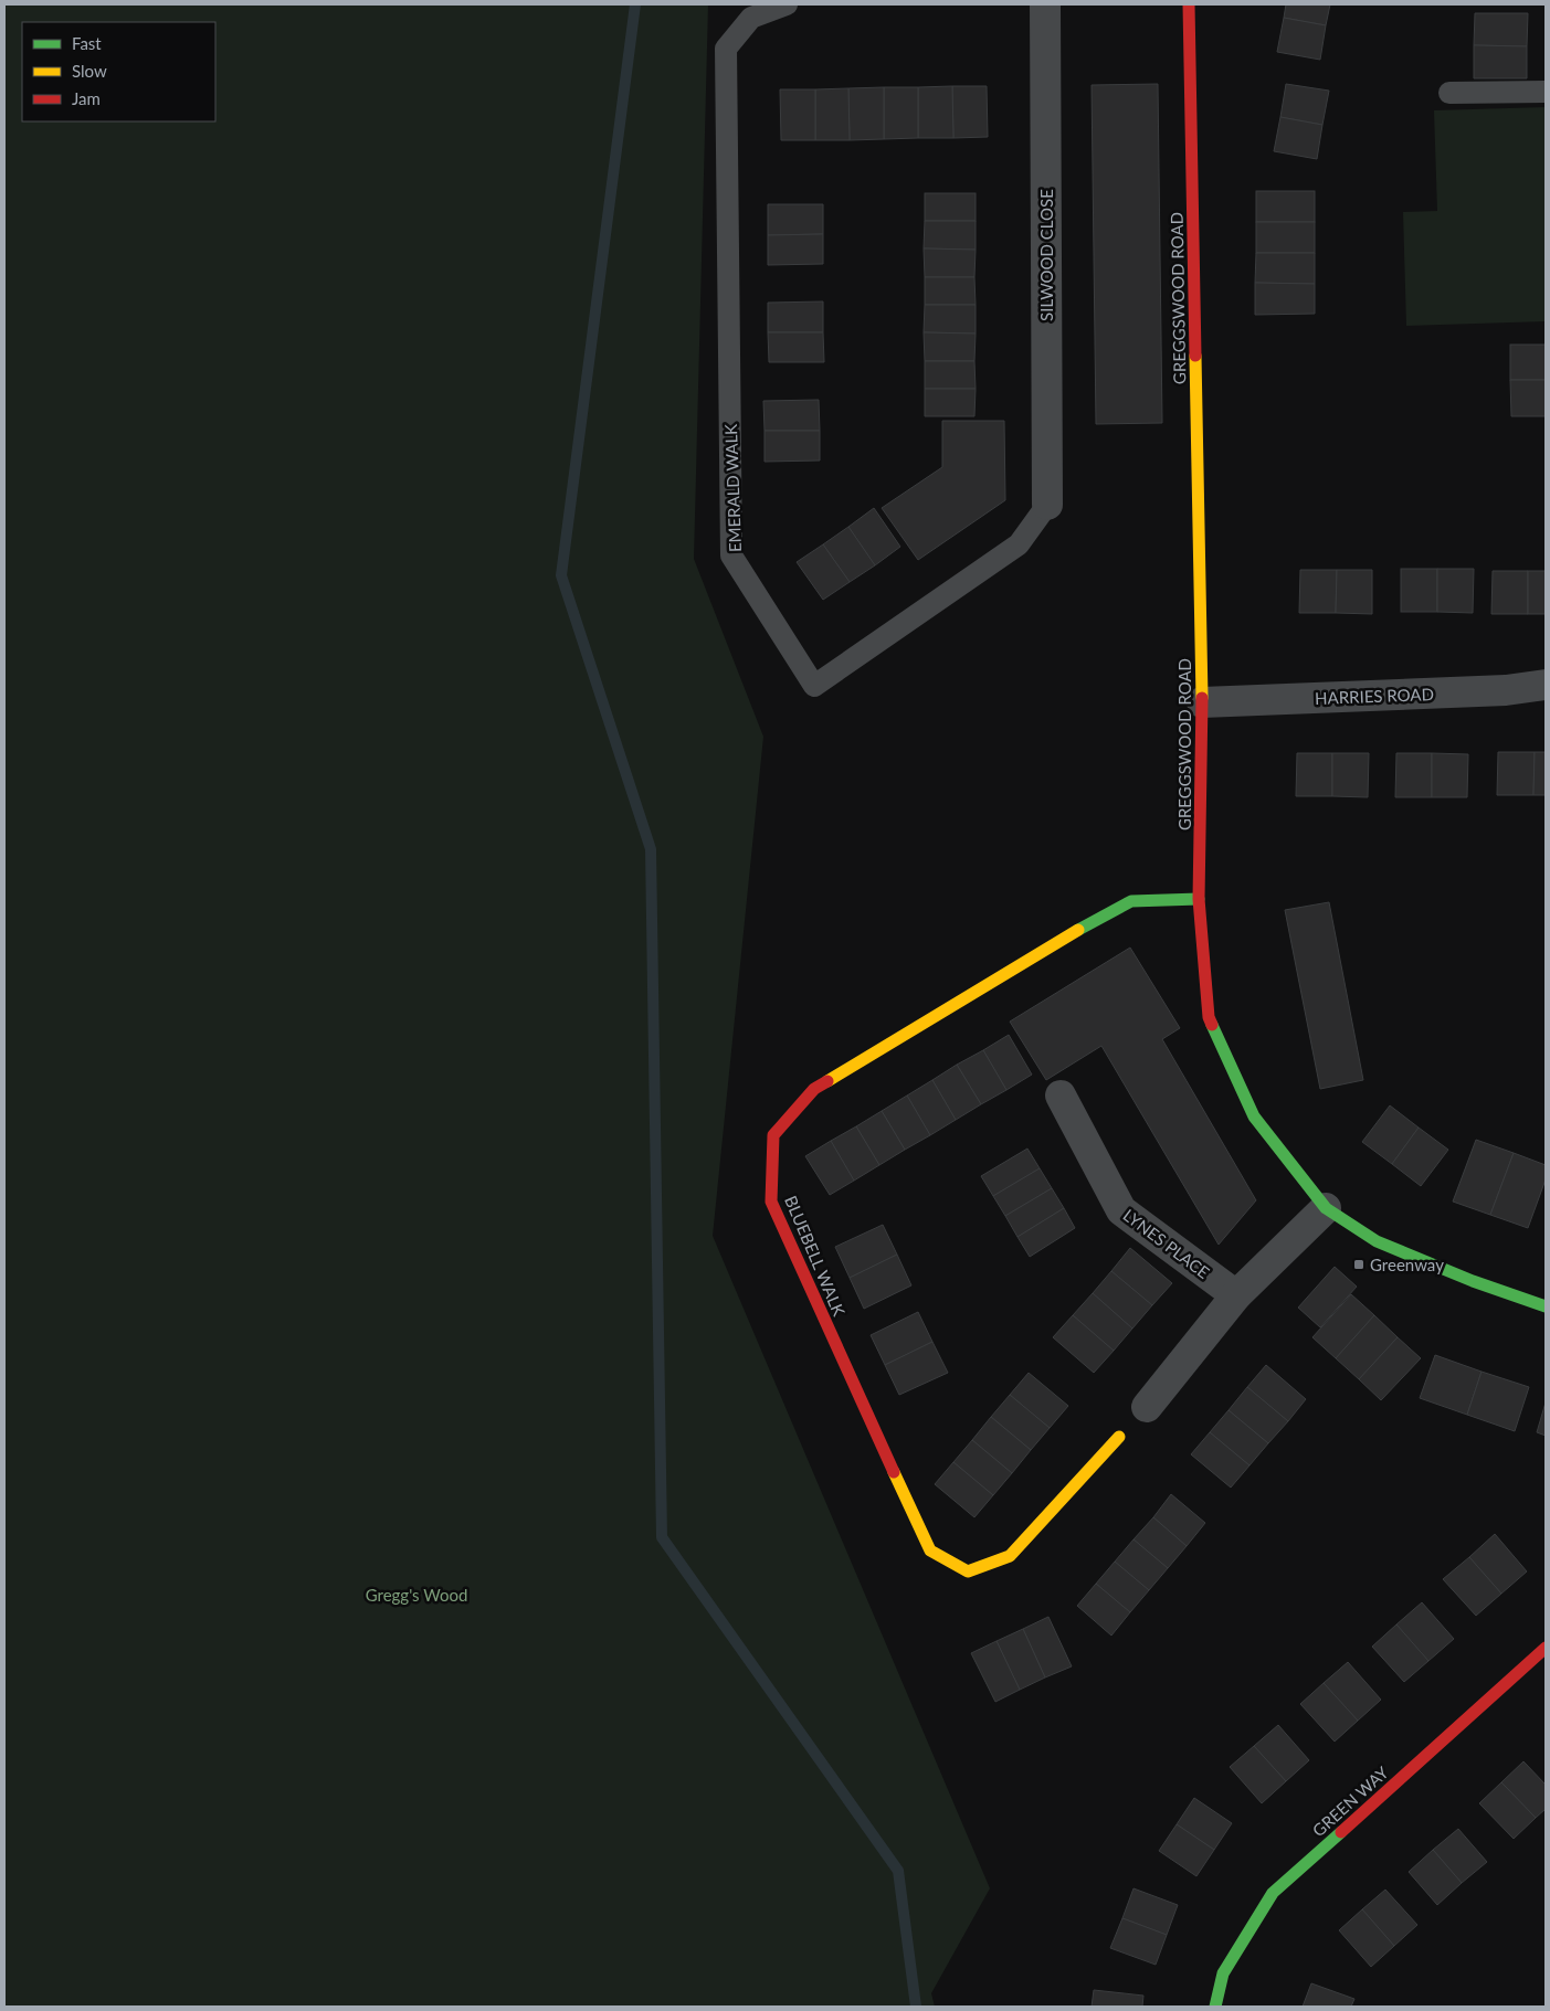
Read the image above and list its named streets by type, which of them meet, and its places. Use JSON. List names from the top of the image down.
{
  "streets": {
    "street": [
      "SILWOOD CLOSE",
      "GREGGSWOOD ROAD",
      "HARRIES ROAD",
      "LYNES PLACE",
      "BLUEBELL WALK",
      "GREEN WAY"
    ],
    "lane": ["EMERALD WALK"]
  },
  "crossings": [
    ["SILWOOD CLOSE", "EMERALD WALK"],
    ["GREGGSWOOD ROAD", "HARRIES ROAD"],
    ["GREGGSWOOD ROAD", "BLUEBELL WALK"]
  ],
  "parks": ["Gregg's Wood"],
  "places": {
    "transit": ["Greenway"]
  },
  "legend": ["Fast", "Slow", "Jam"]
}
